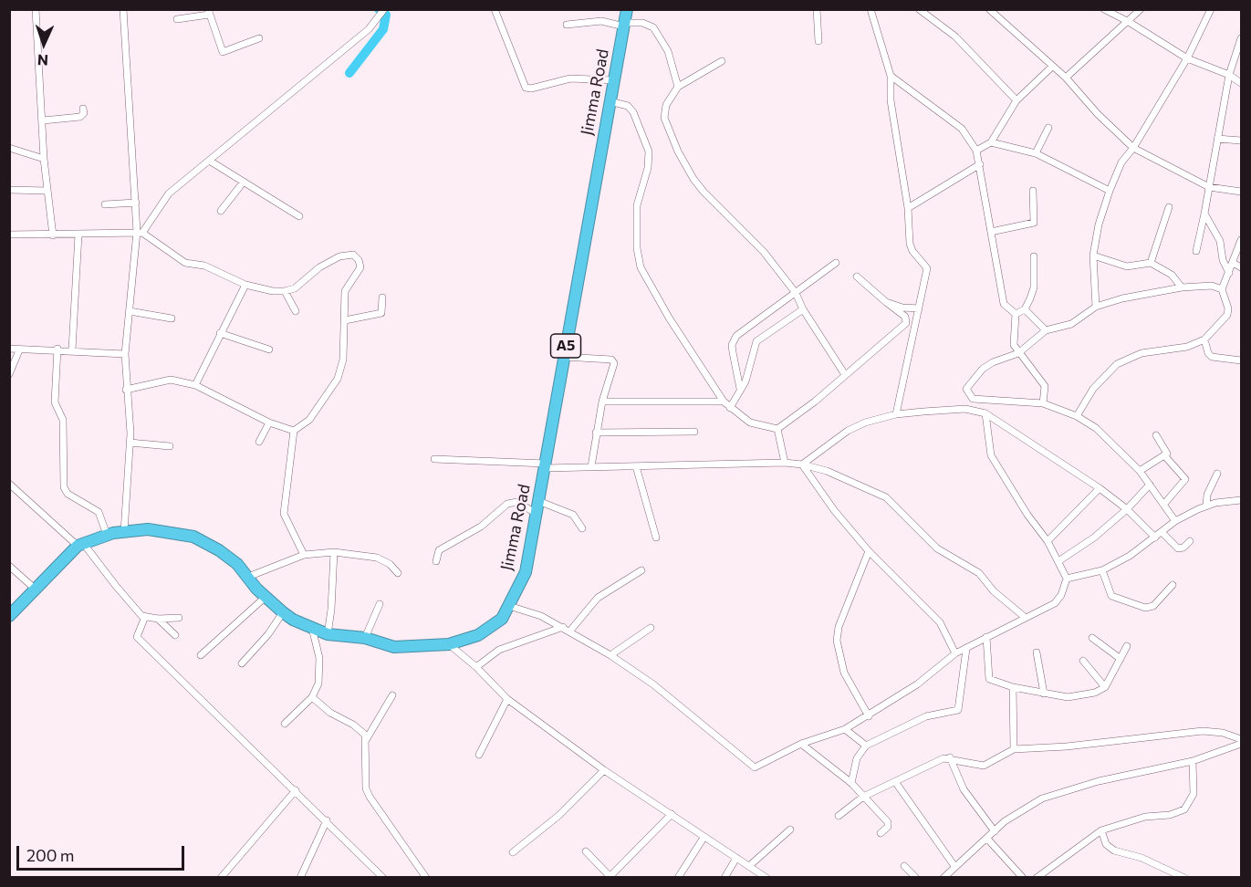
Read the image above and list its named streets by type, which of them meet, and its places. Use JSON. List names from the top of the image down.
{
  "streets": {
    "highway": ["Jimma Road", "A5"]
  },
  "scale_bar": "200 m",
  "north": "bottom"
}
